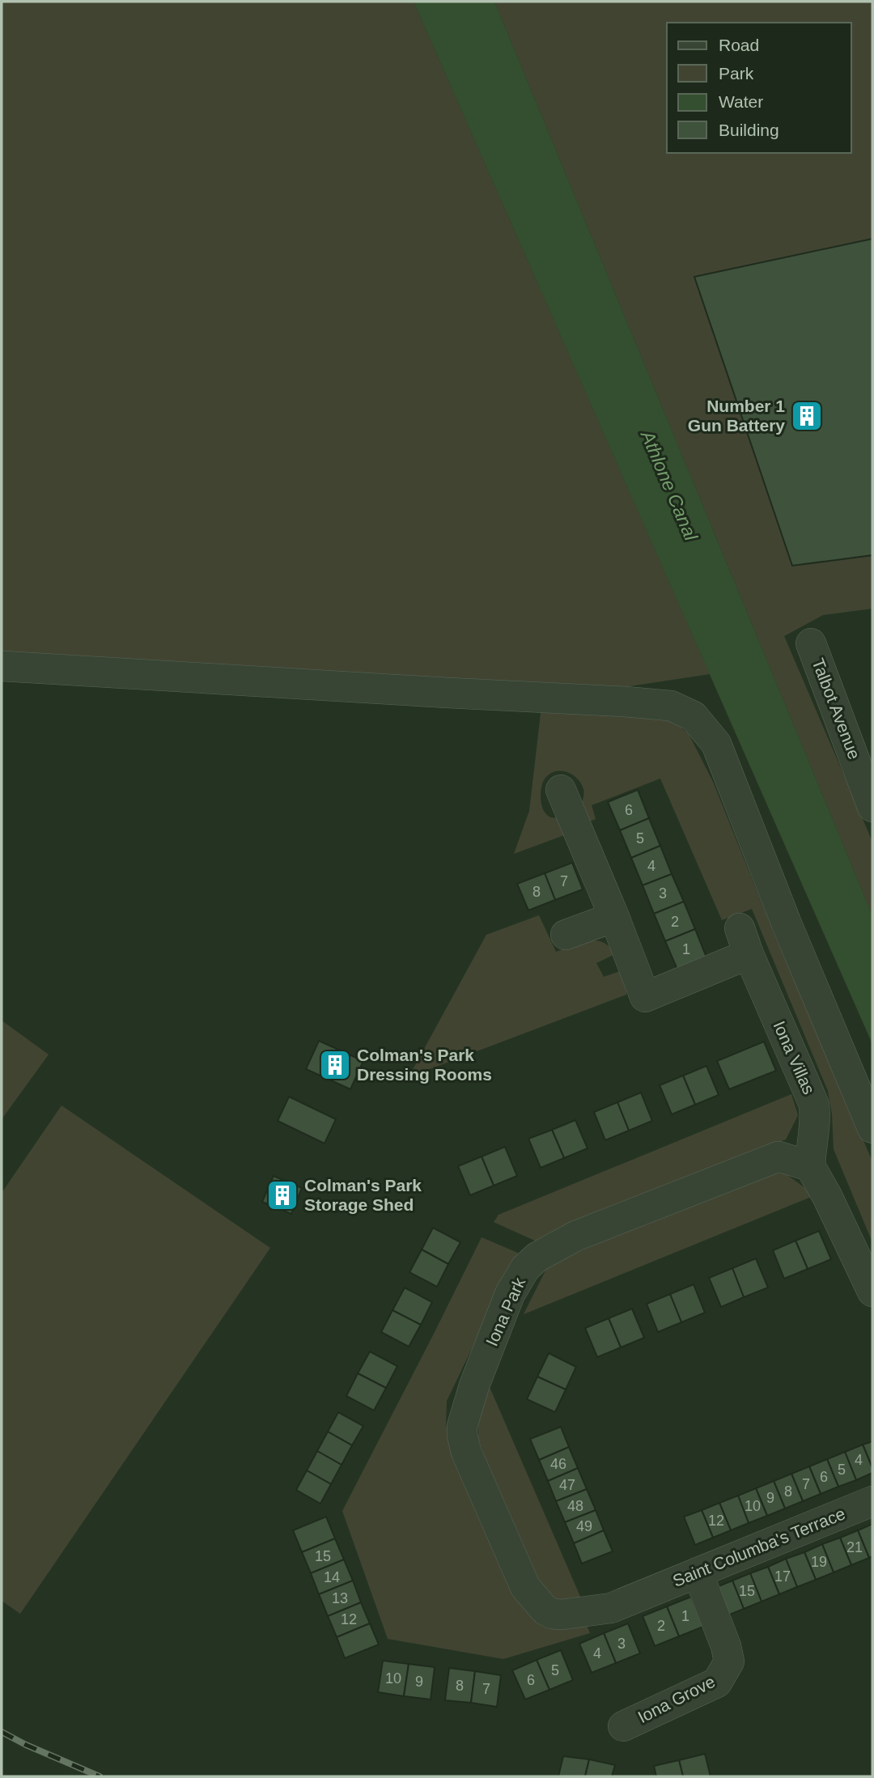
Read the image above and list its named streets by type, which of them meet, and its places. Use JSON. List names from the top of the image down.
{
  "streets": {
    "street": [
      "Talbot Avenue",
      "Iona Villas",
      "Iona Park",
      "Saint Columba's Terrace",
      "Iona Grove"
    ]
  },
  "crossings": [
    ["Iona Villas", "Iona Park"],
    ["Iona Park", "Saint Columba's Terrace"],
    ["Saint Columba's Terrace", "Iona Grove"]
  ],
  "water": ["Athlone Canal"],
  "places": {
    "building": ["Number 1 Gun Battery", "Colman's Park Dressing Rooms", "Colman's Park Storage Shed"]
  },
  "house_numbers": [
    "6",
    "5",
    "4",
    "7",
    "8",
    "3",
    "2",
    "1",
    "4",
    "46",
    "5",
    "6",
    "7",
    "47",
    "8",
    "9",
    "48",
    "10",
    "12",
    "49",
    "21",
    "15",
    "19",
    "17",
    "14",
    "15",
    "13",
    "1",
    "12",
    "2",
    "3",
    "4",
    "5",
    "10",
    "6",
    "9",
    "8",
    "7"
  ],
  "legend": [
    "Road",
    "Park",
    "Water",
    "Building"
  ]
}
